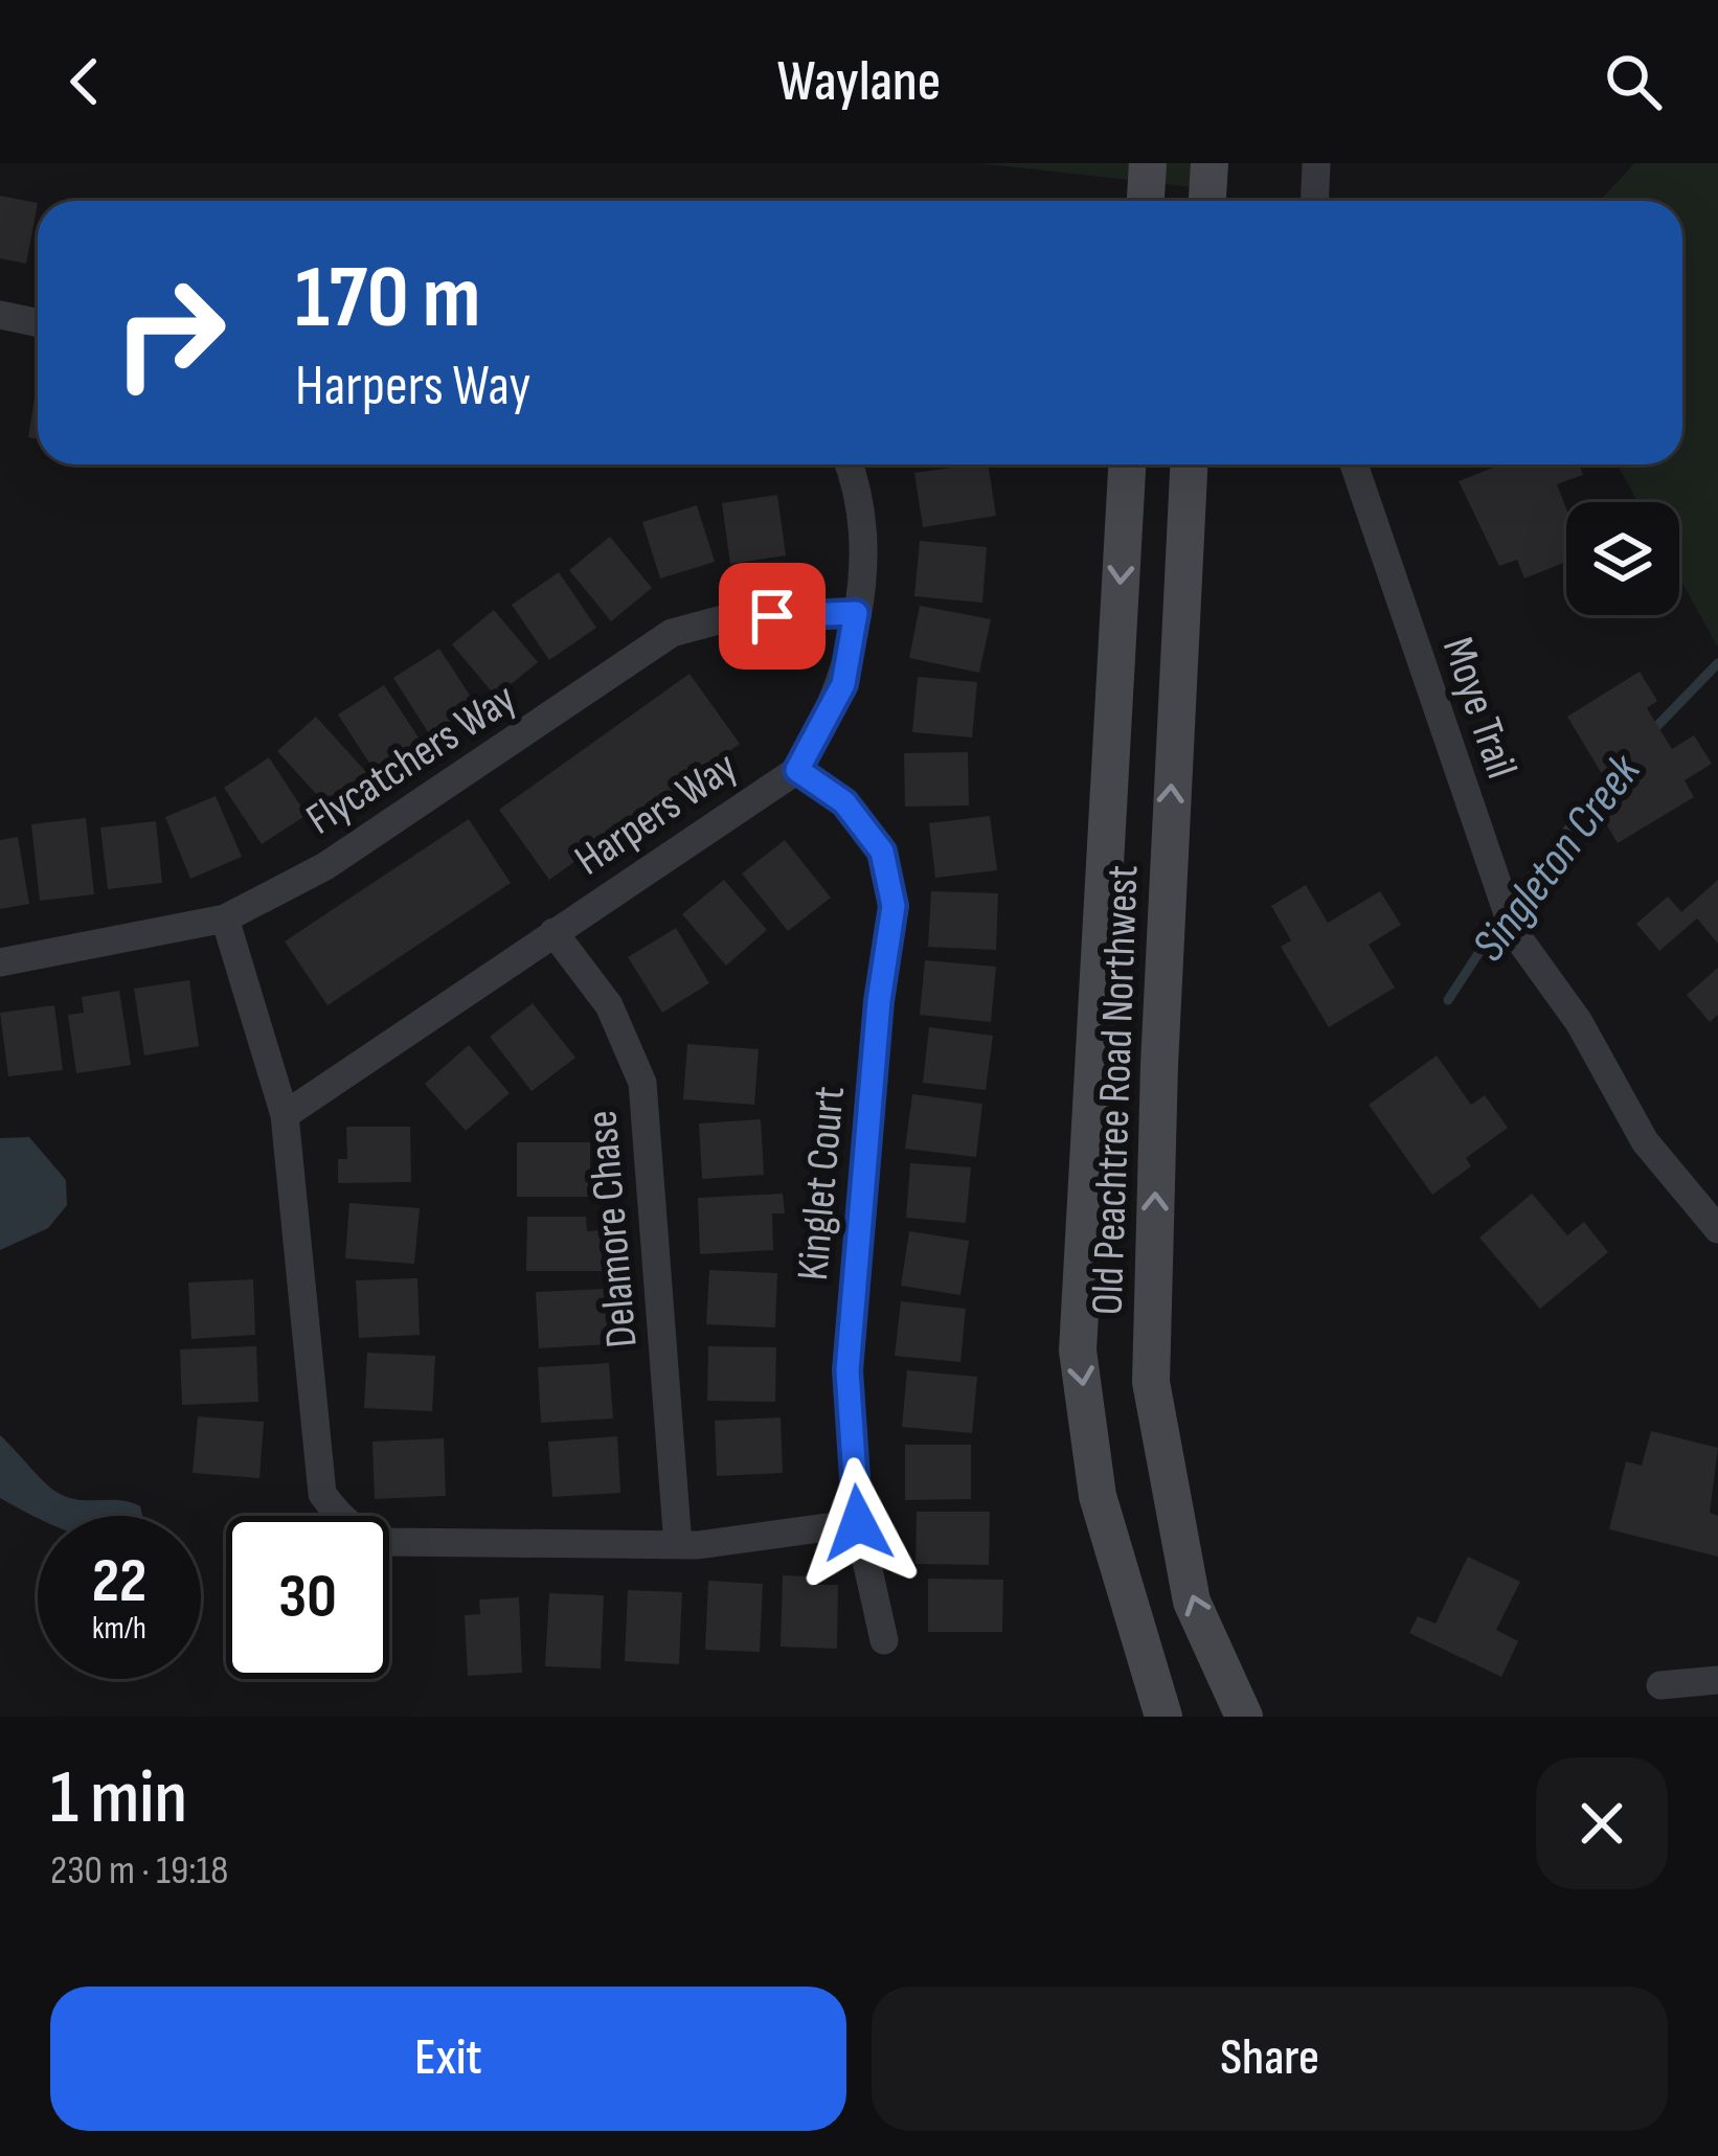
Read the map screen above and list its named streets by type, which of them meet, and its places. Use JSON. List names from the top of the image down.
{
  "streets": {
    "main road": ["Old Peachtree Road Northwest"],
    "street": [
      "Moye Trail",
      "Flycatchers Way",
      "Harpers Way",
      "Kinglet Court",
      "Delamore Chase"
    ]
  },
  "crossings": [
    ["Flycatchers Way", "Harpers Way"],
    ["Harpers Way", "Kinglet Court"],
    ["Harpers Way", "Delamore Chase"]
  ],
  "water": ["Singleton Creek"],
  "page": {
    "header": "Waylane",
    "turn": ["170 m", "Harpers Way"],
    "speed": "22 km/h",
    "limit": "30",
    "heading": ["1 min", "230 m · 19:18"],
    "buttons": ["Exit", "Share"]
  }
}
